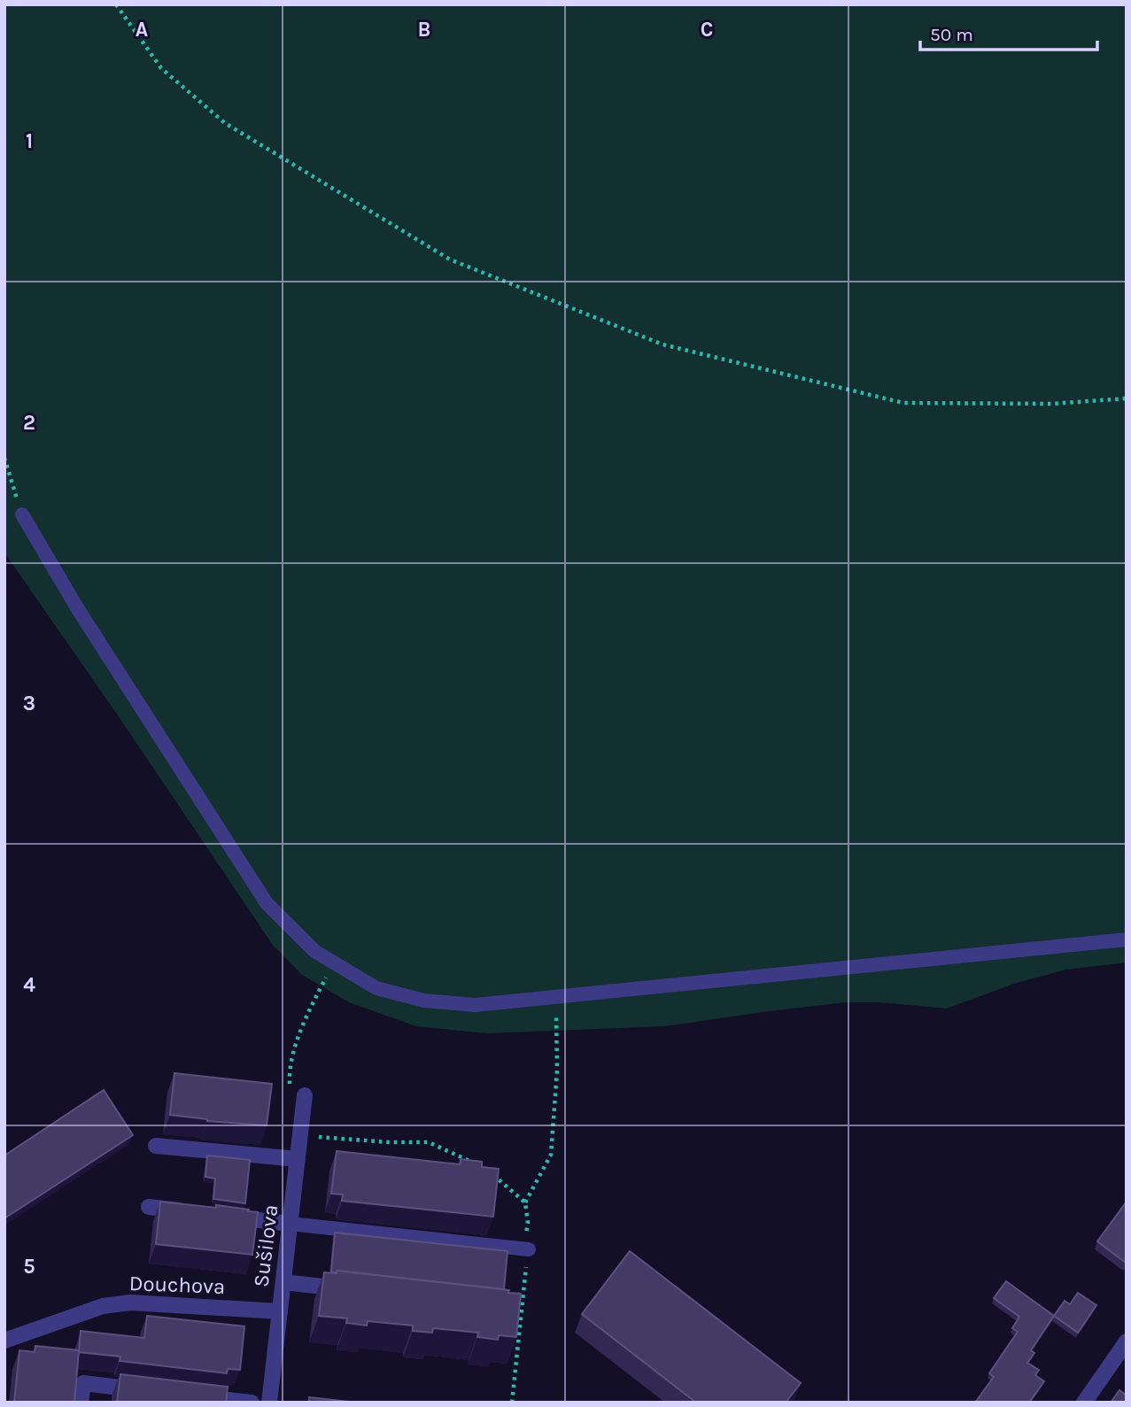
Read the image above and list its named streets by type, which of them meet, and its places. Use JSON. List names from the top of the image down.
{
  "streets": {
    "street": ["Sušilova", "Douchova"]
  },
  "crossings": [
    ["Sušilova", "Douchova"]
  ],
  "scale_bar": "50 m",
  "grid": {
    "columns": ["A", "B", "C"],
    "rows": [
      "1",
      "2",
      "3",
      "4",
      "5"
    ]
  }
}
